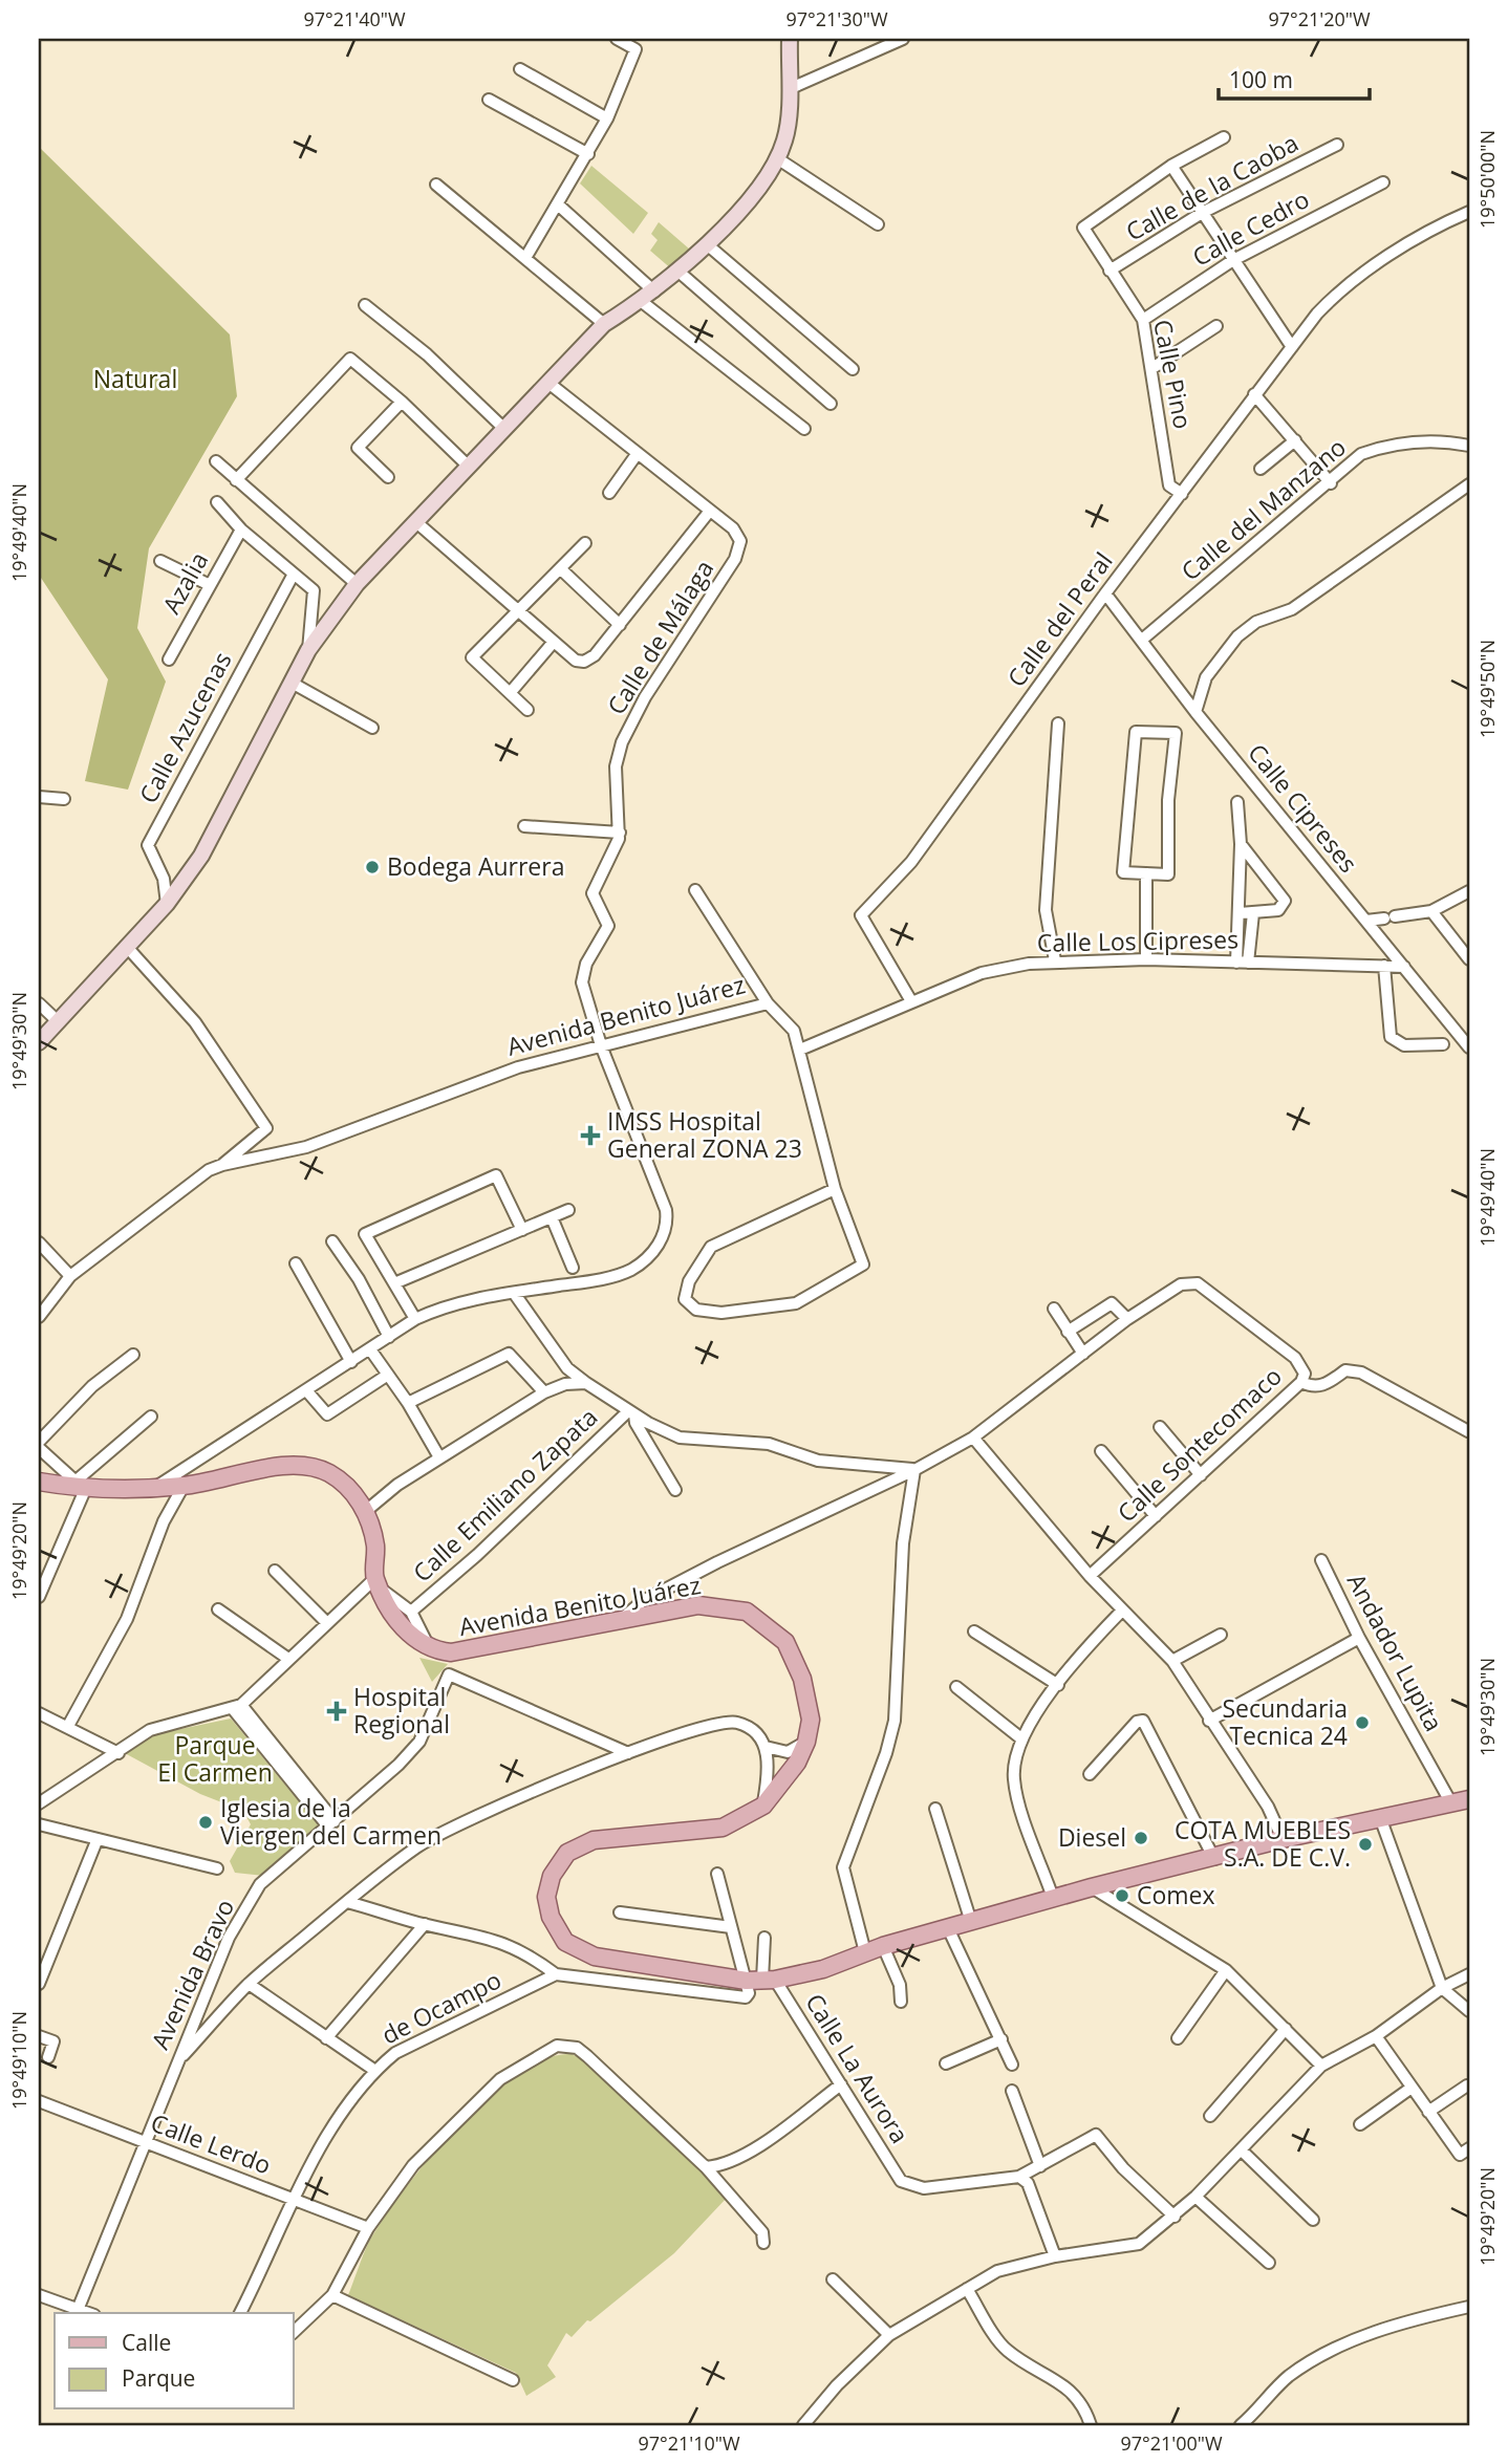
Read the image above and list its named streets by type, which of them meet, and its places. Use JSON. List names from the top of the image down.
{
  "streets": {
    "main road": ["Avenida Benito Juárez"],
    "street": [
      "Calle de la Caoba",
      "Calle Cedro",
      "Calle Pino",
      "Calle del Manzano",
      "Azalia",
      "Calle del Peral",
      "Calle de Málaga",
      "Calle Azucenas",
      "Calle Cipreses",
      "Calle Los Cipreses",
      "Calle Sontecomaco",
      "Calle Emiliano Zapata",
      "Andador Lupita",
      "Avenida Bravo",
      "de Ocampo",
      "Calle La Aurora",
      "Calle Lerdo"
    ]
  },
  "crossings": [
    ["Calle de la Caoba", "Calle Pino"],
    ["Calle Cedro", "Calle Pino"],
    ["Calle Pino", "Calle del Peral"],
    ["Calle del Manzano", "Calle Cipreses"],
    ["Calle del Peral", "Calle Cipreses"],
    ["Calle del Peral", "Calle Los Cipreses"],
    ["Calle de Málaga", "Avenida Benito Juárez"],
    ["Calle Cipreses", "Calle Los Cipreses"],
    ["Avenida Benito Juárez", "Andador Lupita"],
    ["Avenida Benito Juárez", "Calle La Aurora"],
    ["Avenida Bravo", "Calle Lerdo"],
    ["de Ocampo", "Calle Lerdo"]
  ],
  "parks": ["Natural", "Parque El Carmen"],
  "places": {
    "other": [
      "Bodega Aurrera",
      "Secundaria Tecnica 24",
      "Iglesia de la Viergen del Carmen",
      "Diesel",
      "COTA MUEBLES S.A. DE C.V.",
      "Comex"
    ],
    "health": ["IMSS Hospital General ZONA 23", "Hospital Regional"]
  },
  "legend": ["Calle", "Parque"],
  "scale_bar": "100 m",
  "coordinates": [
    "97°21'40\"W",
    "97°21'30\"W",
    "97°21'20\"W",
    "19°50'00\"N",
    "19°49'40\"N",
    "19°49'50\"N",
    "19°49'30\"N",
    "19°49'20\"N",
    "19°49'10\"N",
    "97°21'10\"W",
    "97°21'00\"W"
  ]
}
